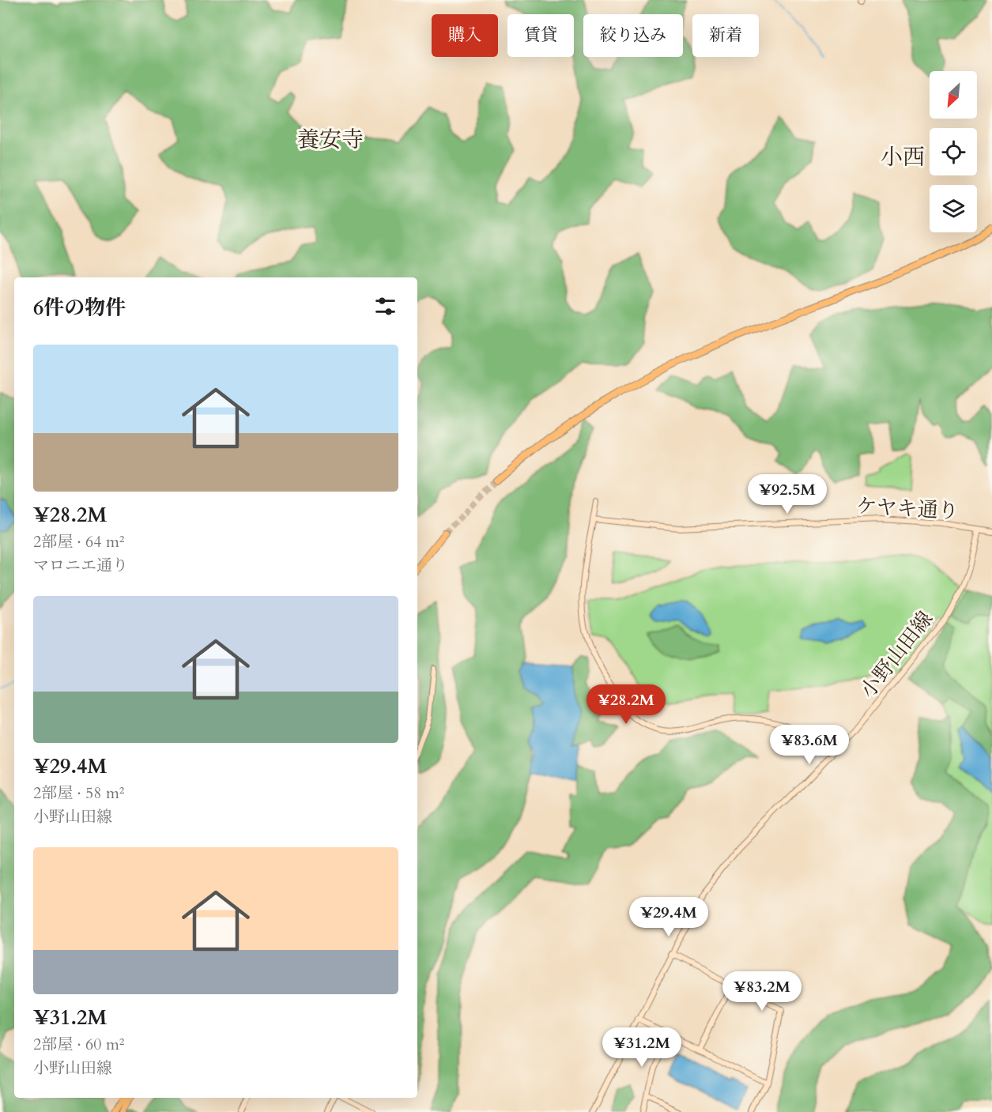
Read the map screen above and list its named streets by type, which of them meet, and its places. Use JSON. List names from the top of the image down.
{
  "streets": {
    "street": ["ケヤキ通り", "小野山田線"]
  },
  "crossings": [
    ["ケヤキ通り", "小野山田線"]
  ],
  "districts": ["養安寺", "小西"],
  "north": "bottom left",
  "page": {
    "chip": [
      "購入",
      "賃貸",
      "絞り込み",
      "新着"
    ],
    "heading": "6件の物件",
    "list": [
      {
        "name": "¥28.2M",
        "note": "2部屋 · 64 m² · マロニエ通り"
      },
      {
        "name": "¥29.4M",
        "note": "2部屋 · 58 m² · 小野山田線"
      },
      {
        "name": "¥31.2M",
        "note": "2部屋 · 60 m² · 小野山田線"
      }
    ],
    "price": [
      "¥92.5M",
      "¥28.2M",
      "¥83.6M",
      "¥29.4M",
      "¥83.2M",
      "¥31.2M"
    ]
  }
}
